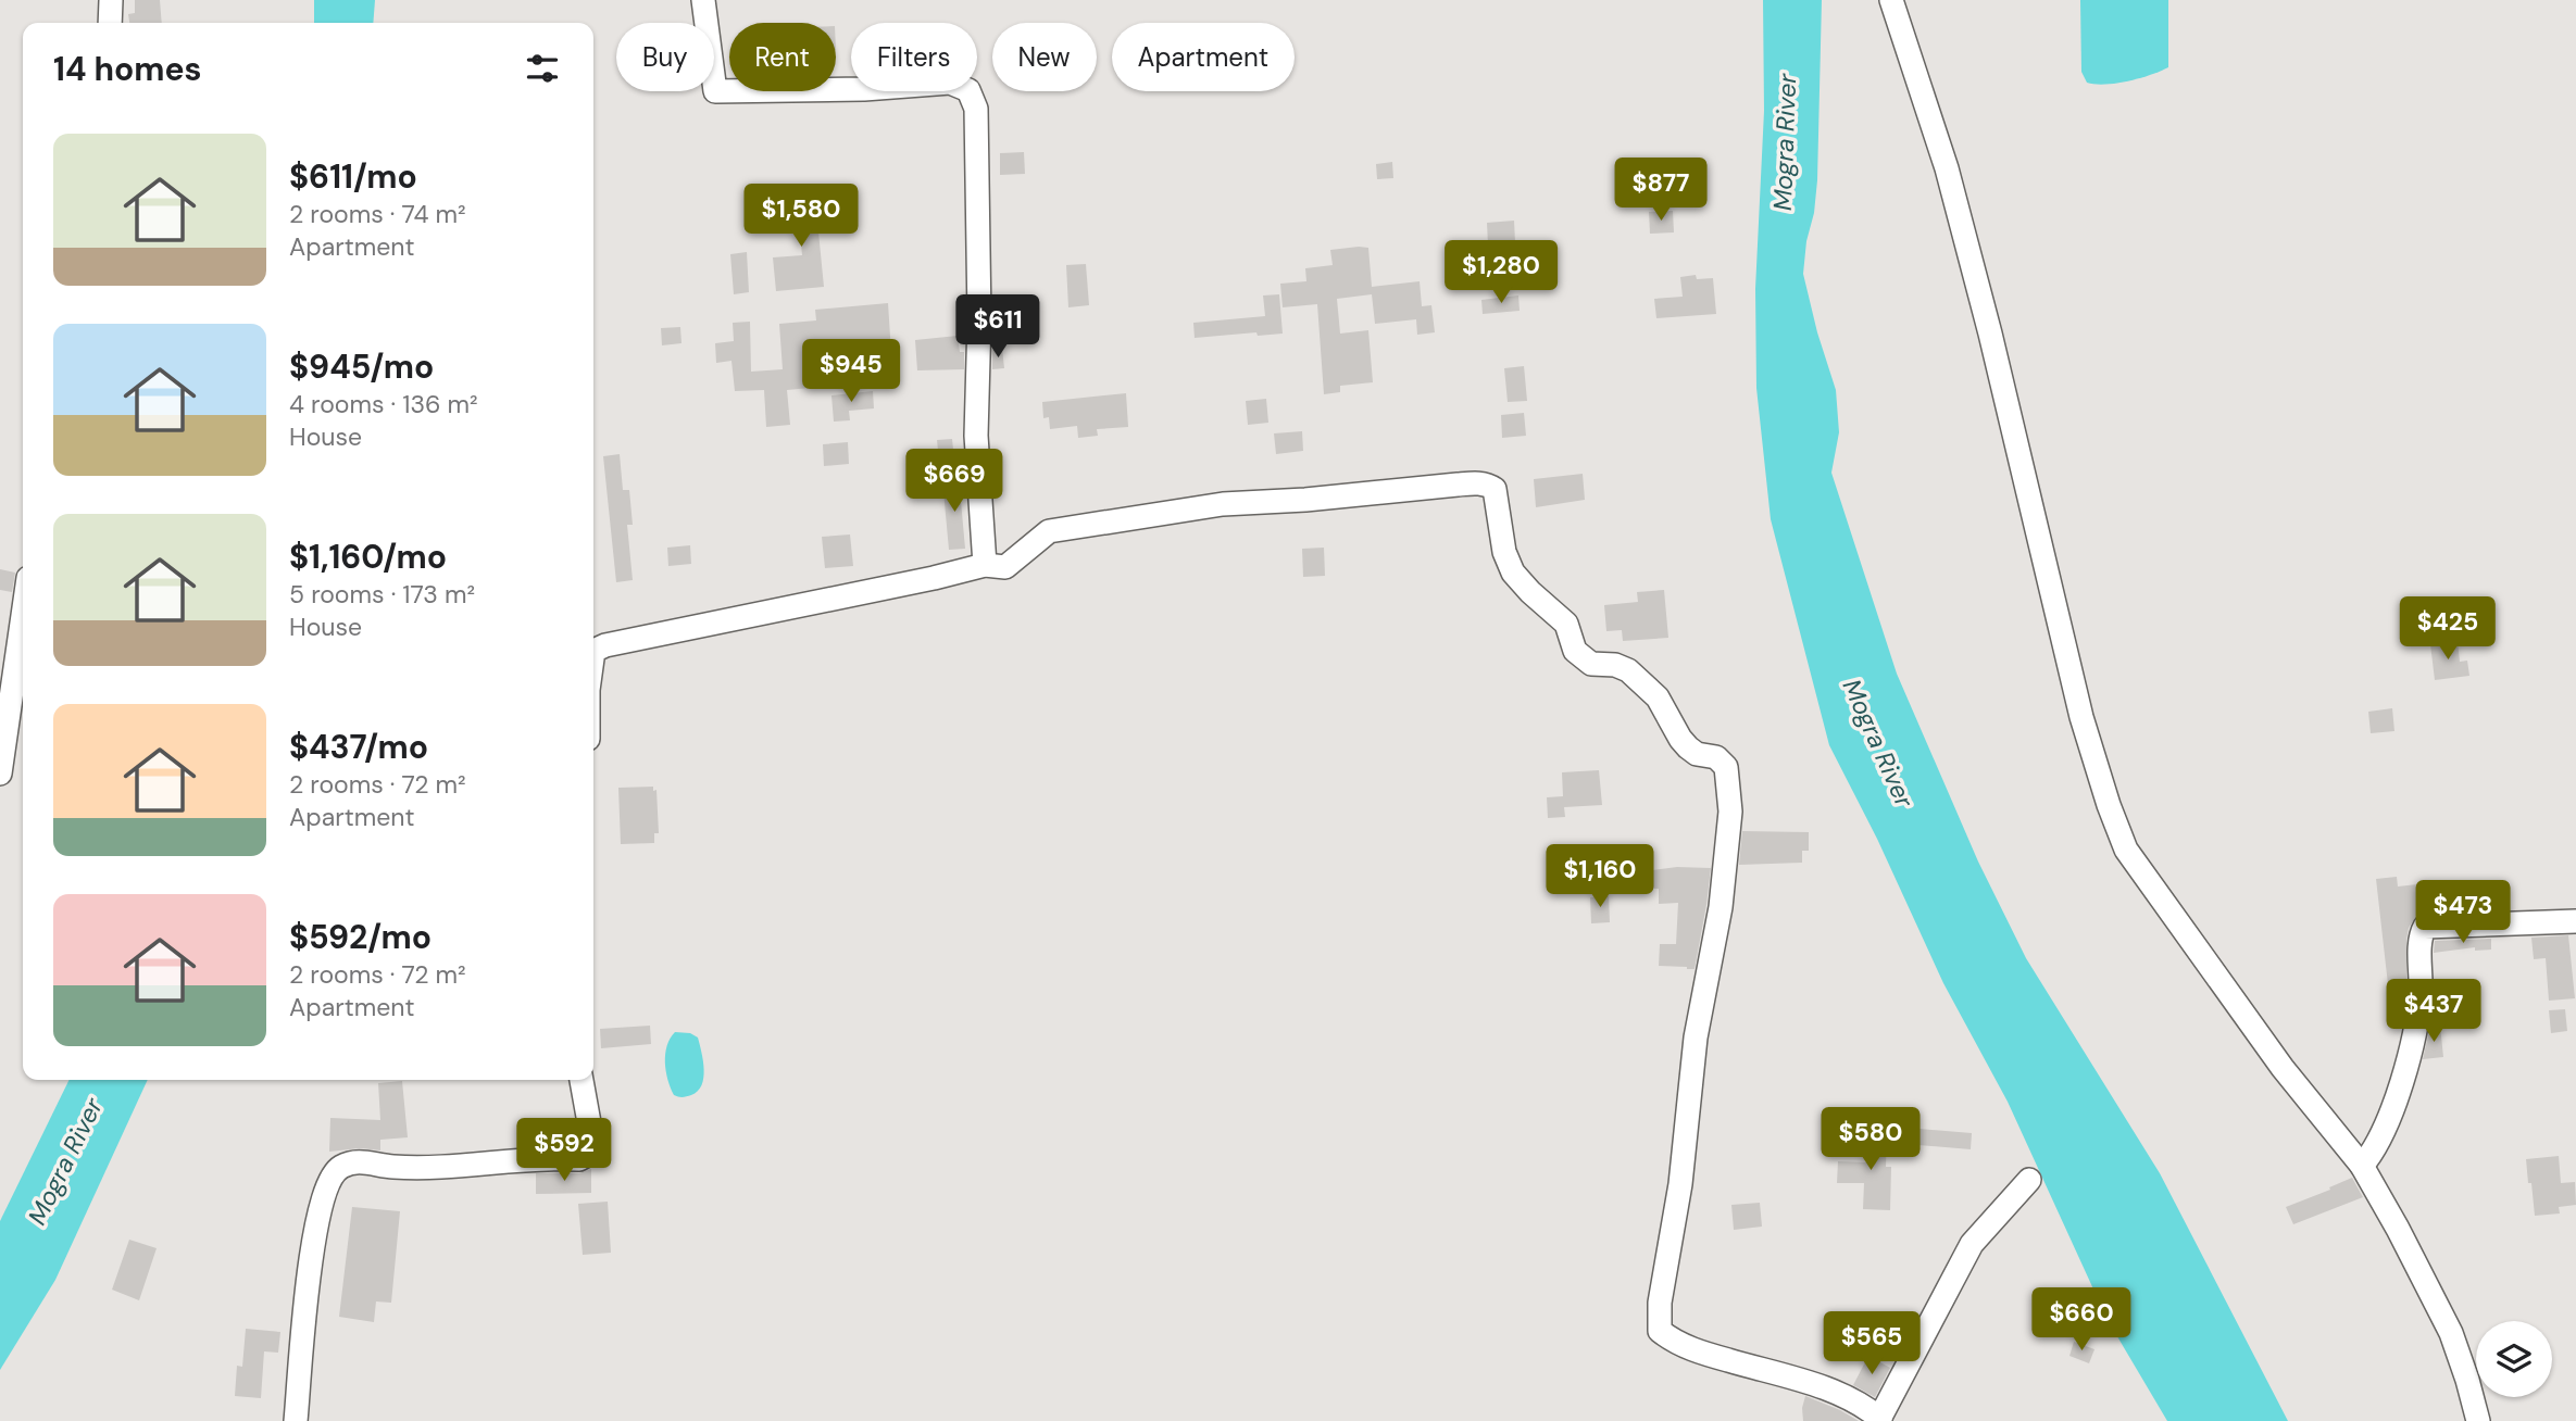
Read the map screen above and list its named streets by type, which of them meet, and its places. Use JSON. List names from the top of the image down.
{
  "water": ["Mogra River"],
  "page": {
    "chip": [
      "Buy",
      "Rent",
      "Filters",
      "New",
      "Apartment"
    ],
    "heading": "14 homes",
    "list": [
      {
        "name": "$611/mo",
        "note": "2 rooms · 74 m² · Apartment"
      },
      {
        "name": "$945/mo",
        "note": "4 rooms · 136 m² · House"
      },
      {
        "name": "$1,160/mo",
        "note": "5 rooms · 173 m² · House"
      },
      {
        "name": "$437/mo",
        "note": "2 rooms · 72 m² · Apartment"
      },
      {
        "name": "$592/mo",
        "note": "2 rooms · 72 m² · Apartment"
      }
    ],
    "price": [
      "$877",
      "$1,580",
      "$1,280",
      "$611",
      "$945",
      "$669",
      "$425",
      "$1,160",
      "$473",
      "$437",
      "$580",
      "$592",
      "$660",
      "$565"
    ]
  }
}
